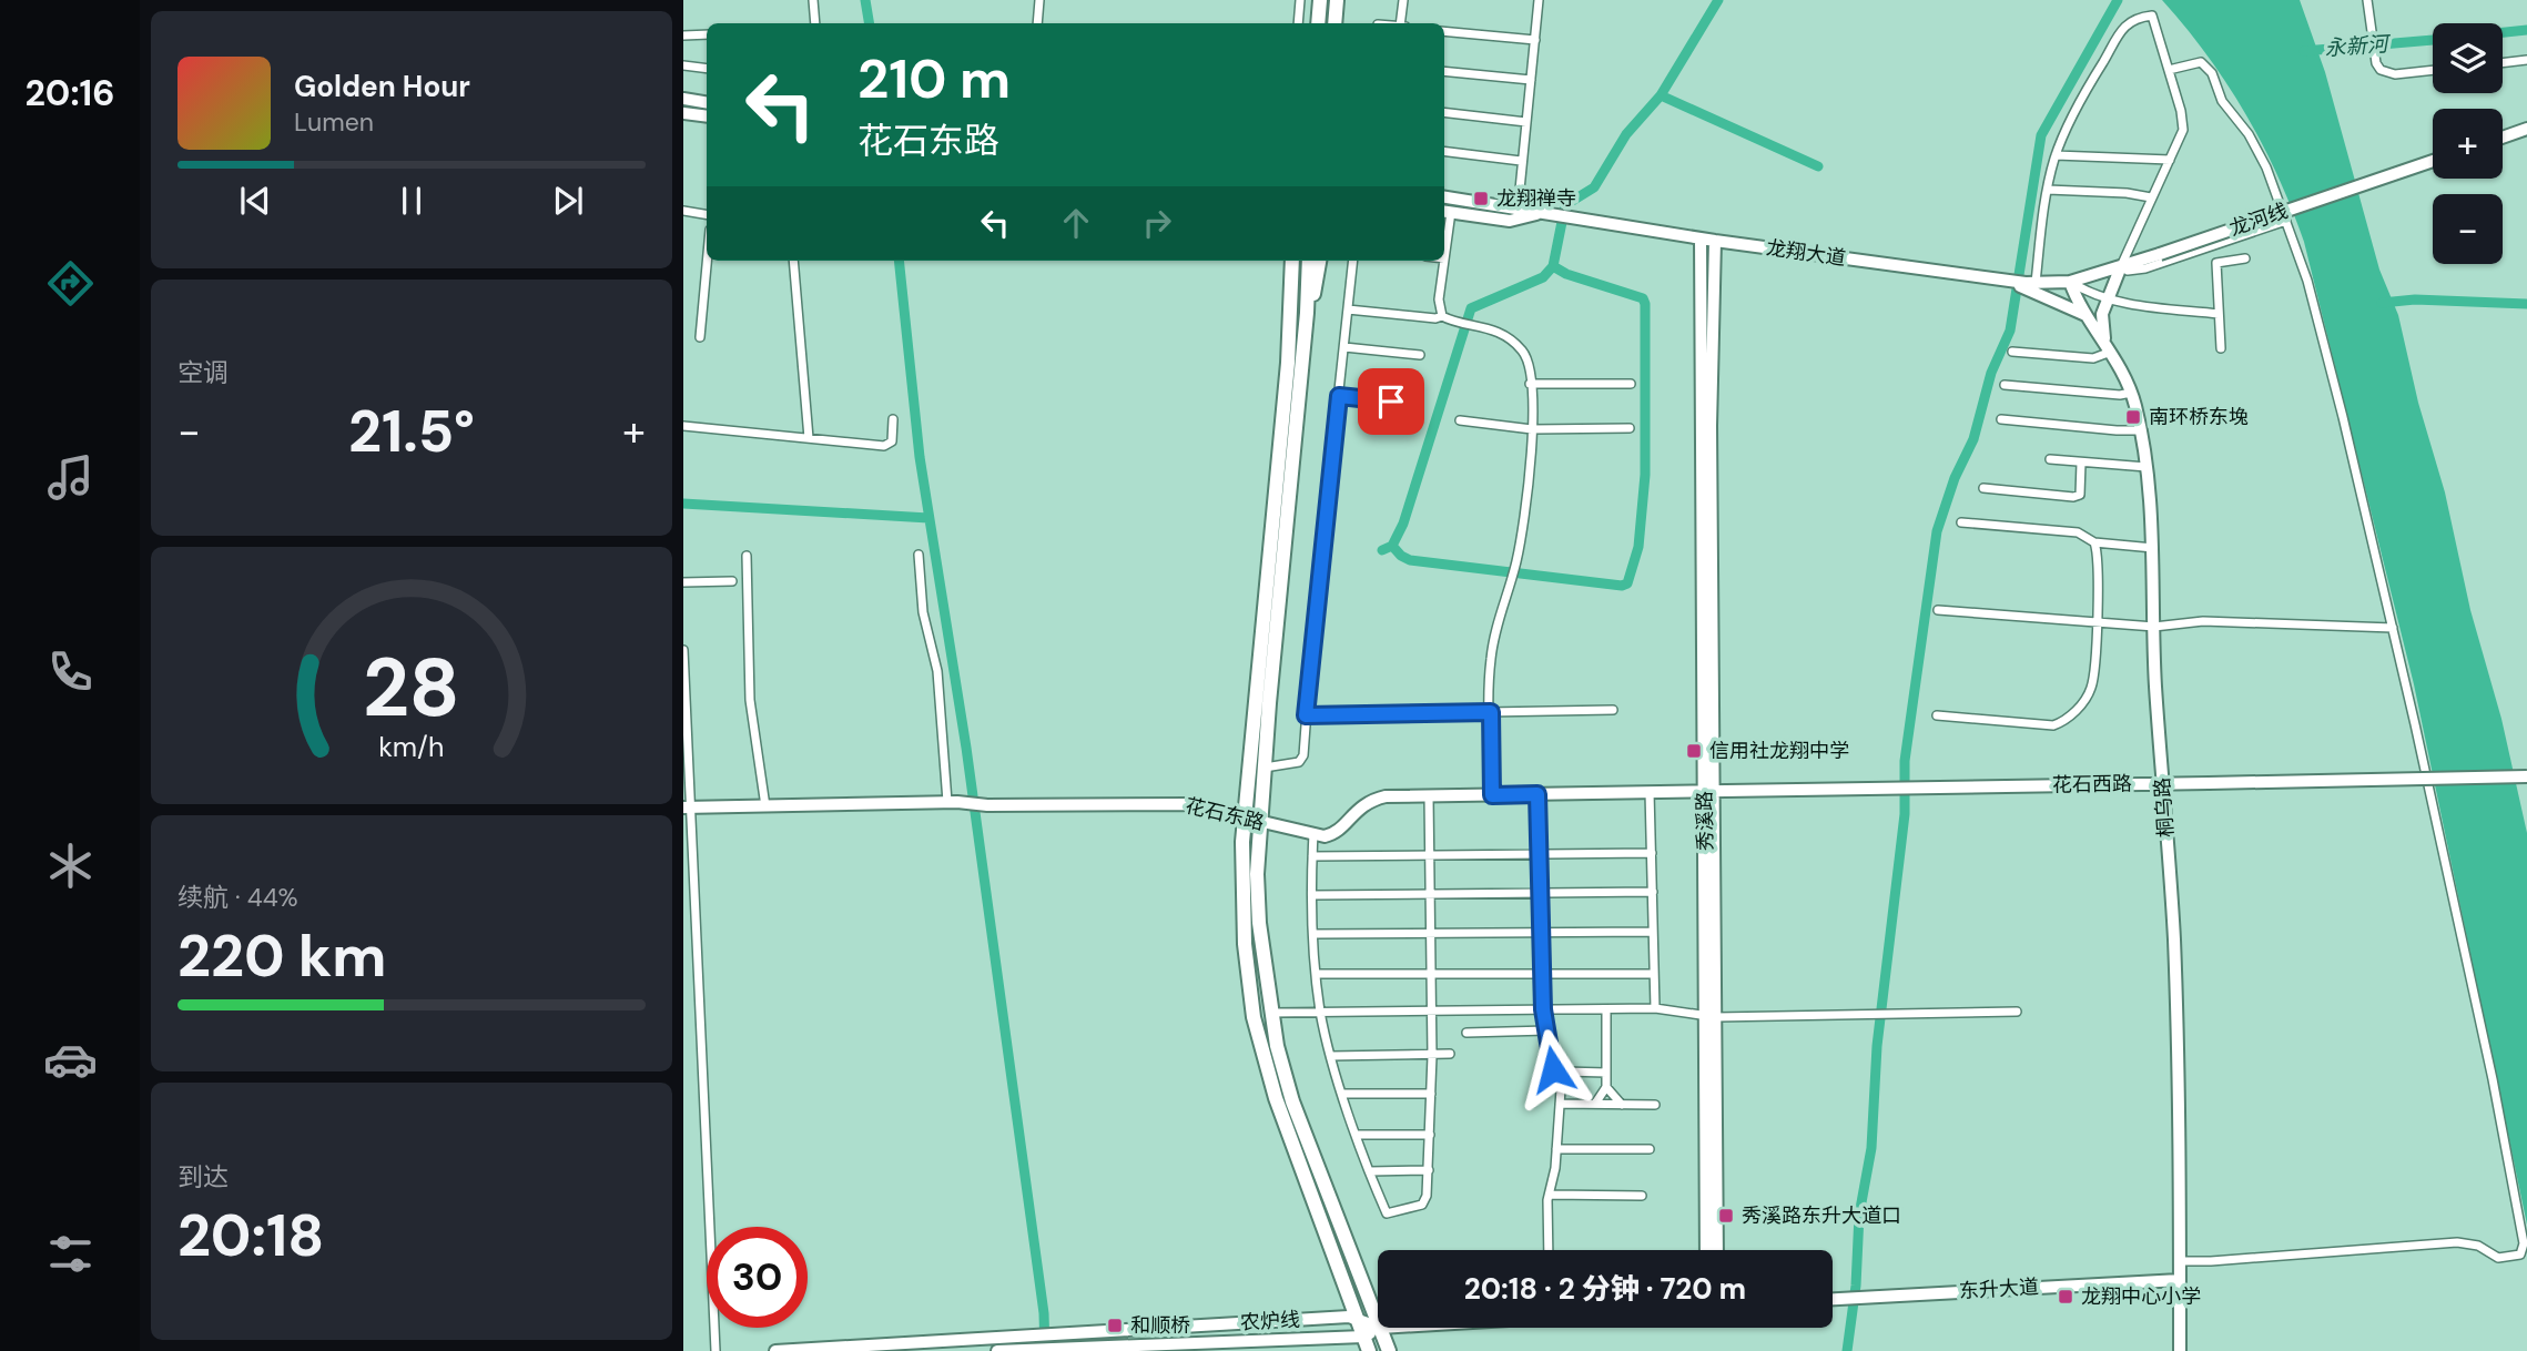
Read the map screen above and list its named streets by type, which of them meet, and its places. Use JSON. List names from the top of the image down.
{
  "streets": {
    "street": [
      "龙河线",
      "龙翔大道",
      "花石西路",
      "桐乌路",
      "花石东路",
      "秀溪路",
      "东升大道",
      "农炉线"
    ]
  },
  "crossings": [
    ["龙河线", "龙翔大道"],
    ["龙河线", "桐乌路"],
    ["龙翔大道", "桐乌路"],
    ["龙翔大道", "秀溪路"],
    ["花石西路", "桐乌路"],
    ["花石西路", "秀溪路"],
    ["桐乌路", "东升大道"]
  ],
  "water": ["永新河"],
  "places": {
    "transit": [
      "龙翔禅寺",
      "南环桥东堍",
      "信用社龙翔中学",
      "秀溪路东升大道口",
      "龙翔中心小学",
      "和顺桥"
    ]
  },
  "page": {
    "tabs": "20:16",
    "map_buttons": ["+", "−"],
    "turn": ["210 m", "花石东路"],
    "song": ["Golden Hour", "Lumen"],
    "tile": [
      "空调",
      ["续航 · 44%", "220 km"],
      ["到达", "20:18"]
    ],
    "heat": ["−", "21.5°", "+"],
    "limit": "30",
    "trip": "20:18 · 2 分钟 · 720 m",
    "gauge": ["28", "km/h"]
  }
}
